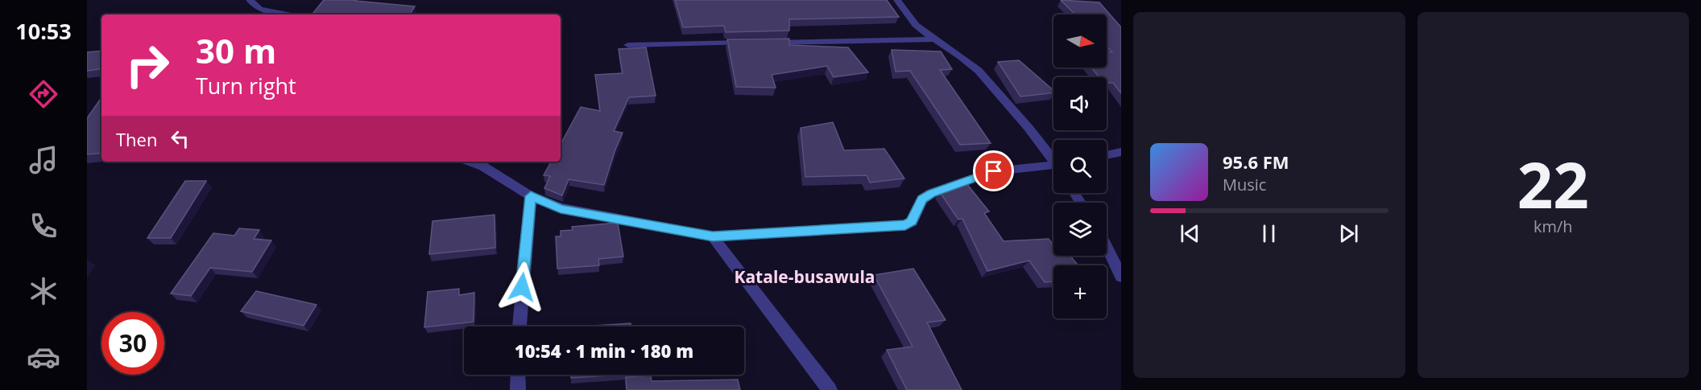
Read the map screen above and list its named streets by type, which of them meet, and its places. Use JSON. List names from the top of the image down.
{
  "districts": ["Katale-busawula"],
  "north": "right",
  "page": {
    "tabs": "10:53",
    "tile": ["22", "km/h"],
    "map_buttons": "+",
    "turn": ["30 m", "Turn right"],
    "then": "Then",
    "song": ["95.6 FM", "Music"],
    "limit": "30",
    "trip": "10:54 · 1 min · 180 m"
  }
}
